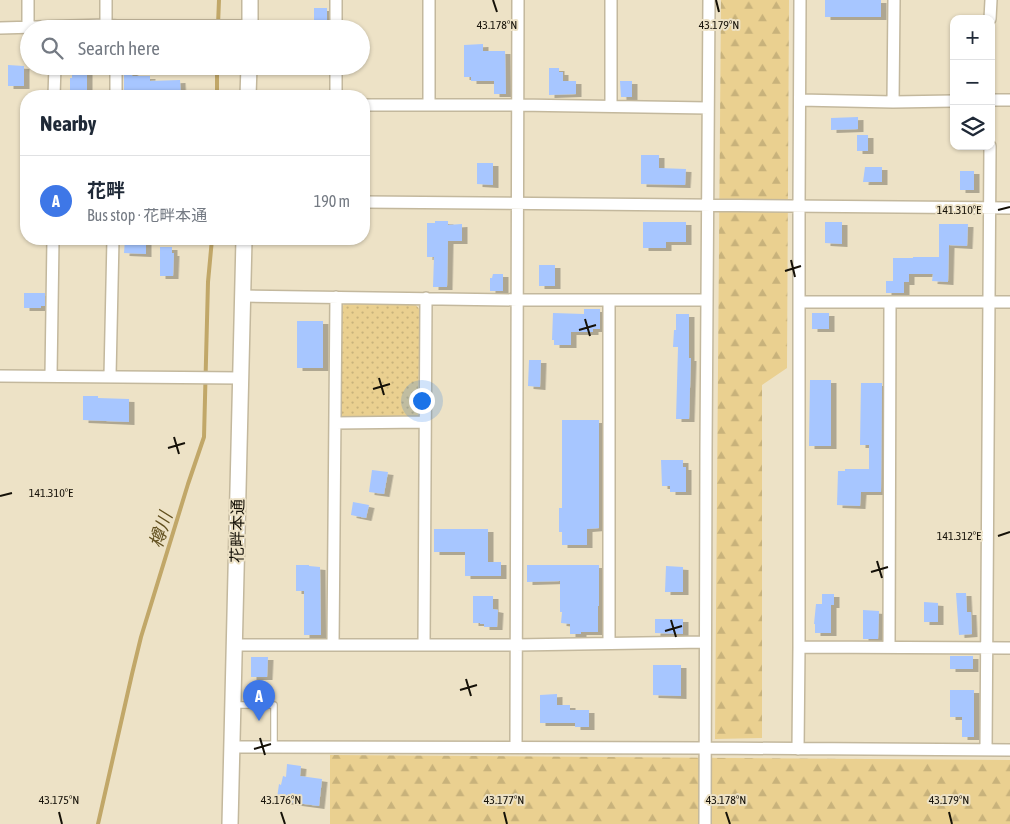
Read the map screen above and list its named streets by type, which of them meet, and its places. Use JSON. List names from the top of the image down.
{
  "streets": {
    "street": ["花畔本通"]
  },
  "water": ["樽川"],
  "page": {
    "map_buttons": ["+", "−"],
    "search": "Search here",
    "heading": "Nearby",
    "list": [
      {
        "mark": "A",
        "name": "花畔",
        "note": "Bus stop · 花畔本通",
        "value": "190 m"
      }
    ],
    "pins": "A"
  },
  "coordinates": [
    "43.178°N",
    "43.179°N",
    "141.310°E",
    "141.312°E",
    "43.175°N",
    "43.176°N",
    "43.177°N"
  ]
}
